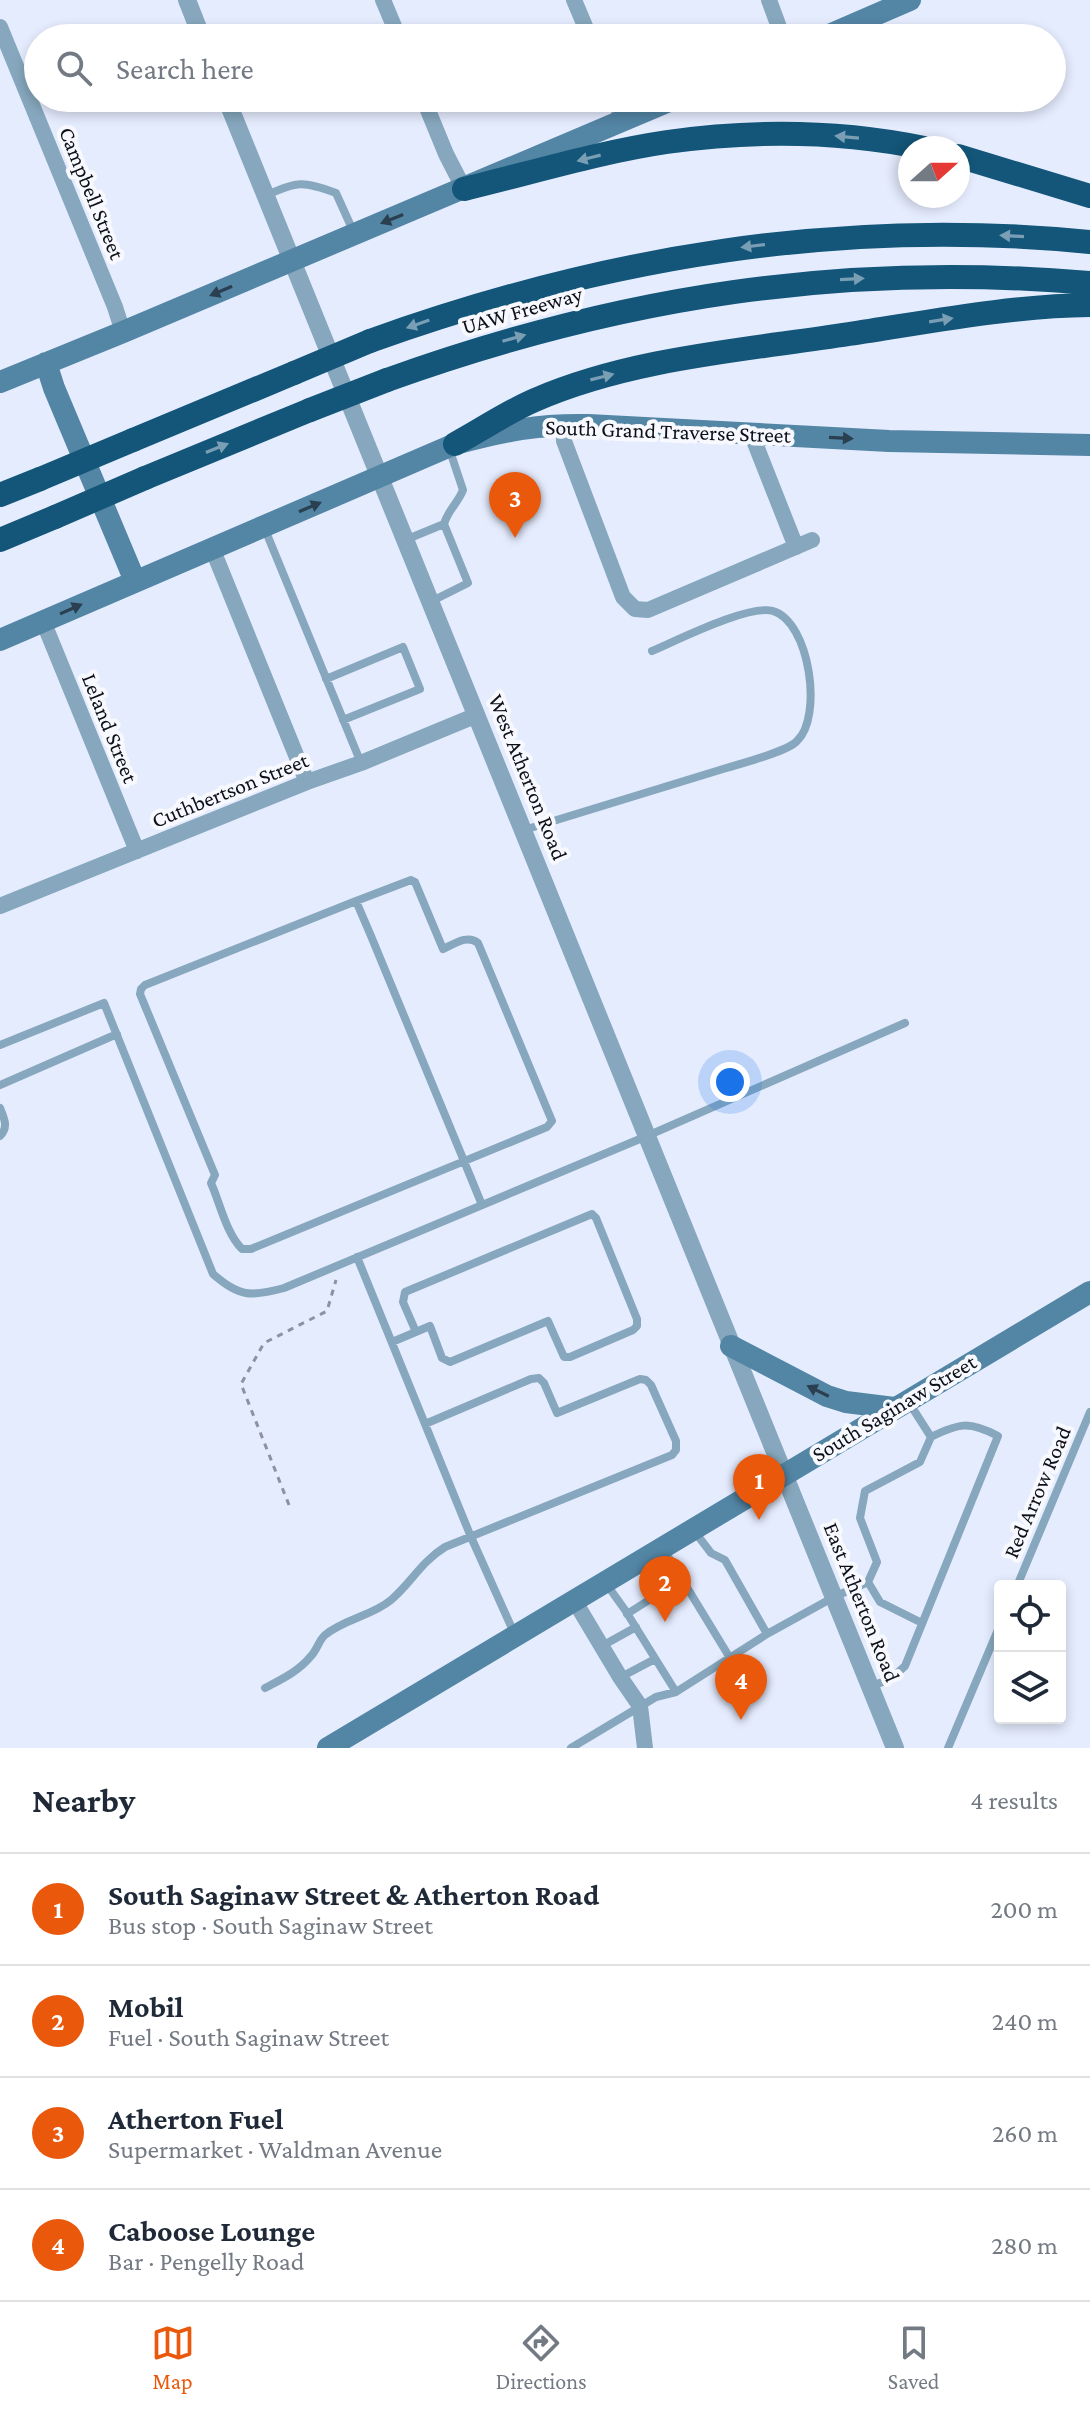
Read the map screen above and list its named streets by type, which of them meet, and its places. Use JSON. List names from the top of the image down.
{
  "streets": {
    "highway": ["UAW Freeway"],
    "main road": ["South Grand Traverse Street", "South Saginaw Street"],
    "street": [
      "Campbell Street",
      "Leland Street",
      "West Atherton Road",
      "Cuthbertson Street",
      "East Atherton Road"
    ],
    "lane": ["Red Arrow Road"]
  },
  "crossings": [
    ["South Grand Traverse Street", "Leland Street"],
    ["South Grand Traverse Street", "West Atherton Road"],
    ["Leland Street", "Cuthbertson Street"],
    ["West Atherton Road", "Cuthbertson Street"],
    ["West Atherton Road", "South Saginaw Street"],
    ["West Atherton Road", "East Atherton Road"],
    ["South Saginaw Street", "East Atherton Road"]
  ],
  "one_way": ["South Grand Traverse Street"],
  "north": "right",
  "page": {
    "search": "Search here",
    "pins": [
      "3",
      "1",
      "2",
      "4"
    ],
    "heading": ["Nearby", "4 results"],
    "list": [
      {
        "mark": "1",
        "name": "South Saginaw Street & Atherton Road",
        "note": "Bus stop · South Saginaw Street",
        "value": "200 m"
      },
      {
        "mark": "2",
        "name": "Mobil",
        "note": "Fuel · South Saginaw Street",
        "value": "240 m"
      },
      {
        "mark": "3",
        "name": "Atherton Fuel",
        "note": "Supermarket · Waldman Avenue",
        "value": "260 m"
      },
      {
        "mark": "4",
        "name": "Caboose Lounge",
        "note": "Bar · Pengelly Road",
        "value": "280 m"
      }
    ],
    "nav": ["Map", "Directions", "Saved"]
  }
}
